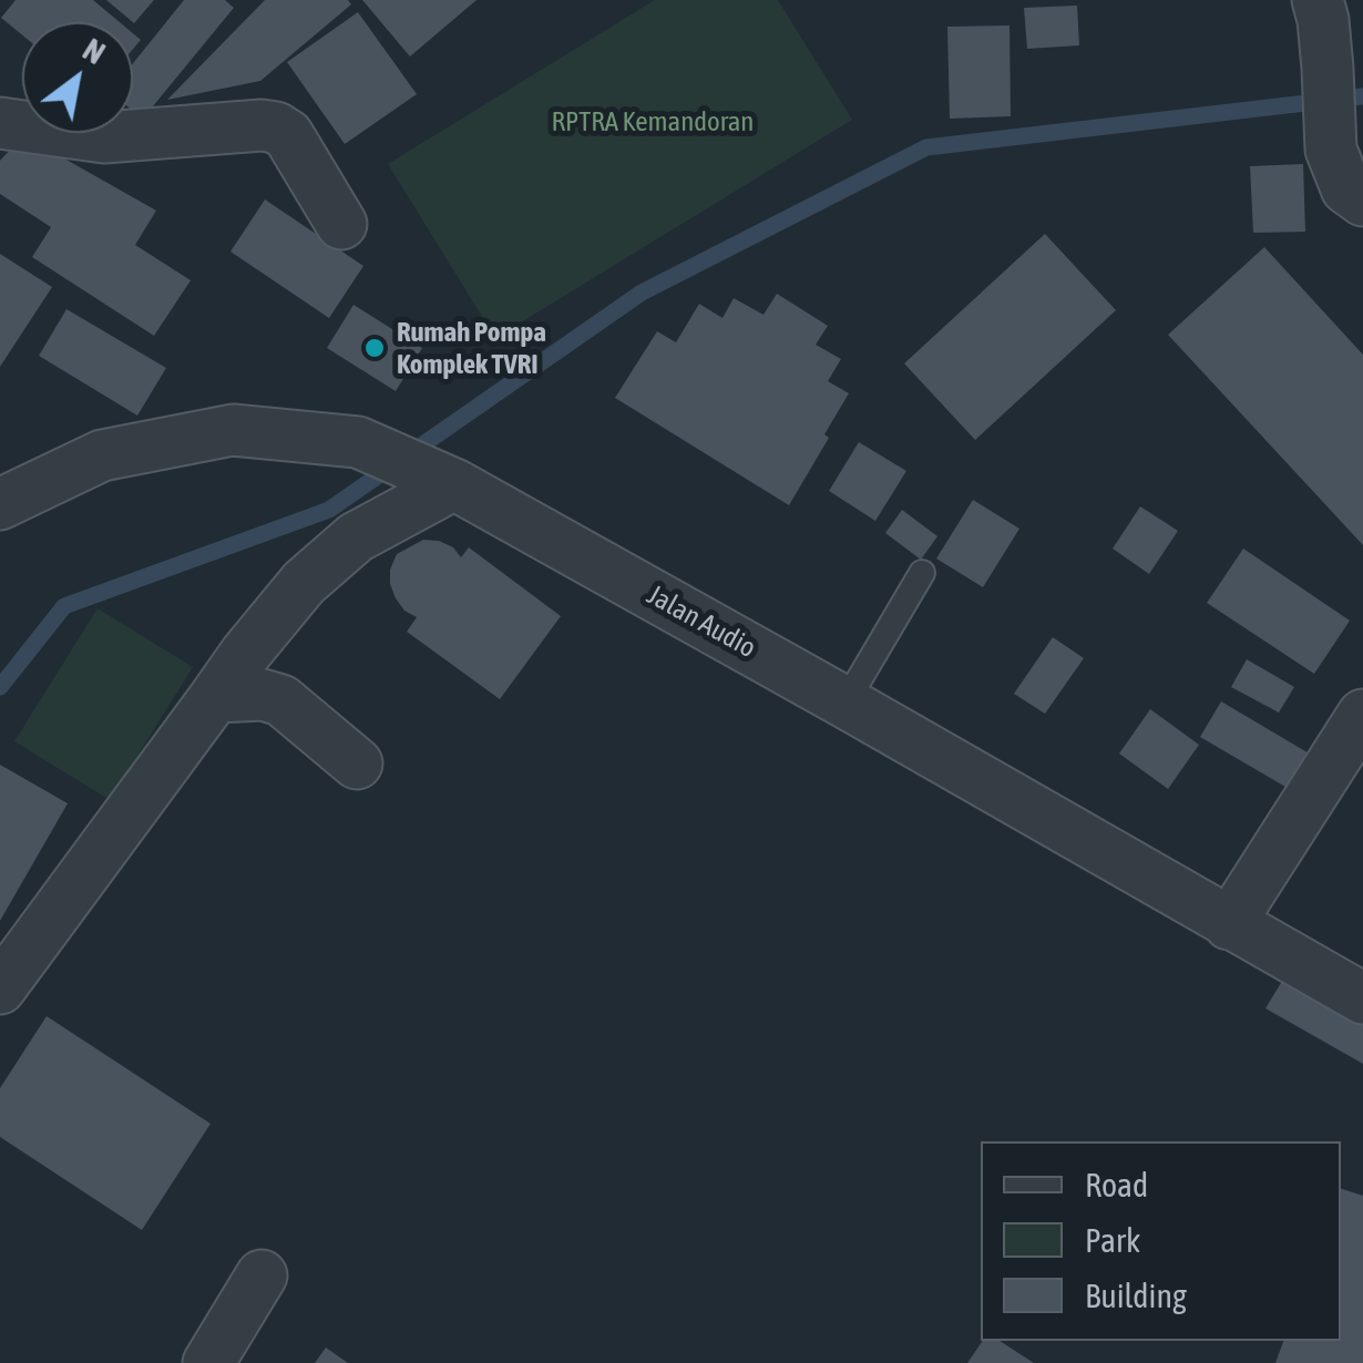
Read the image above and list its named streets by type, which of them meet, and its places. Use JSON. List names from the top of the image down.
{
  "streets": {
    "street": ["Jalan Audio"]
  },
  "parks": ["RPTRA Kemandoran"],
  "places": ["Rumah Pompa Komplek TVRI"],
  "legend": ["Road", "Park", "Building"],
  "north": "top right"
}
